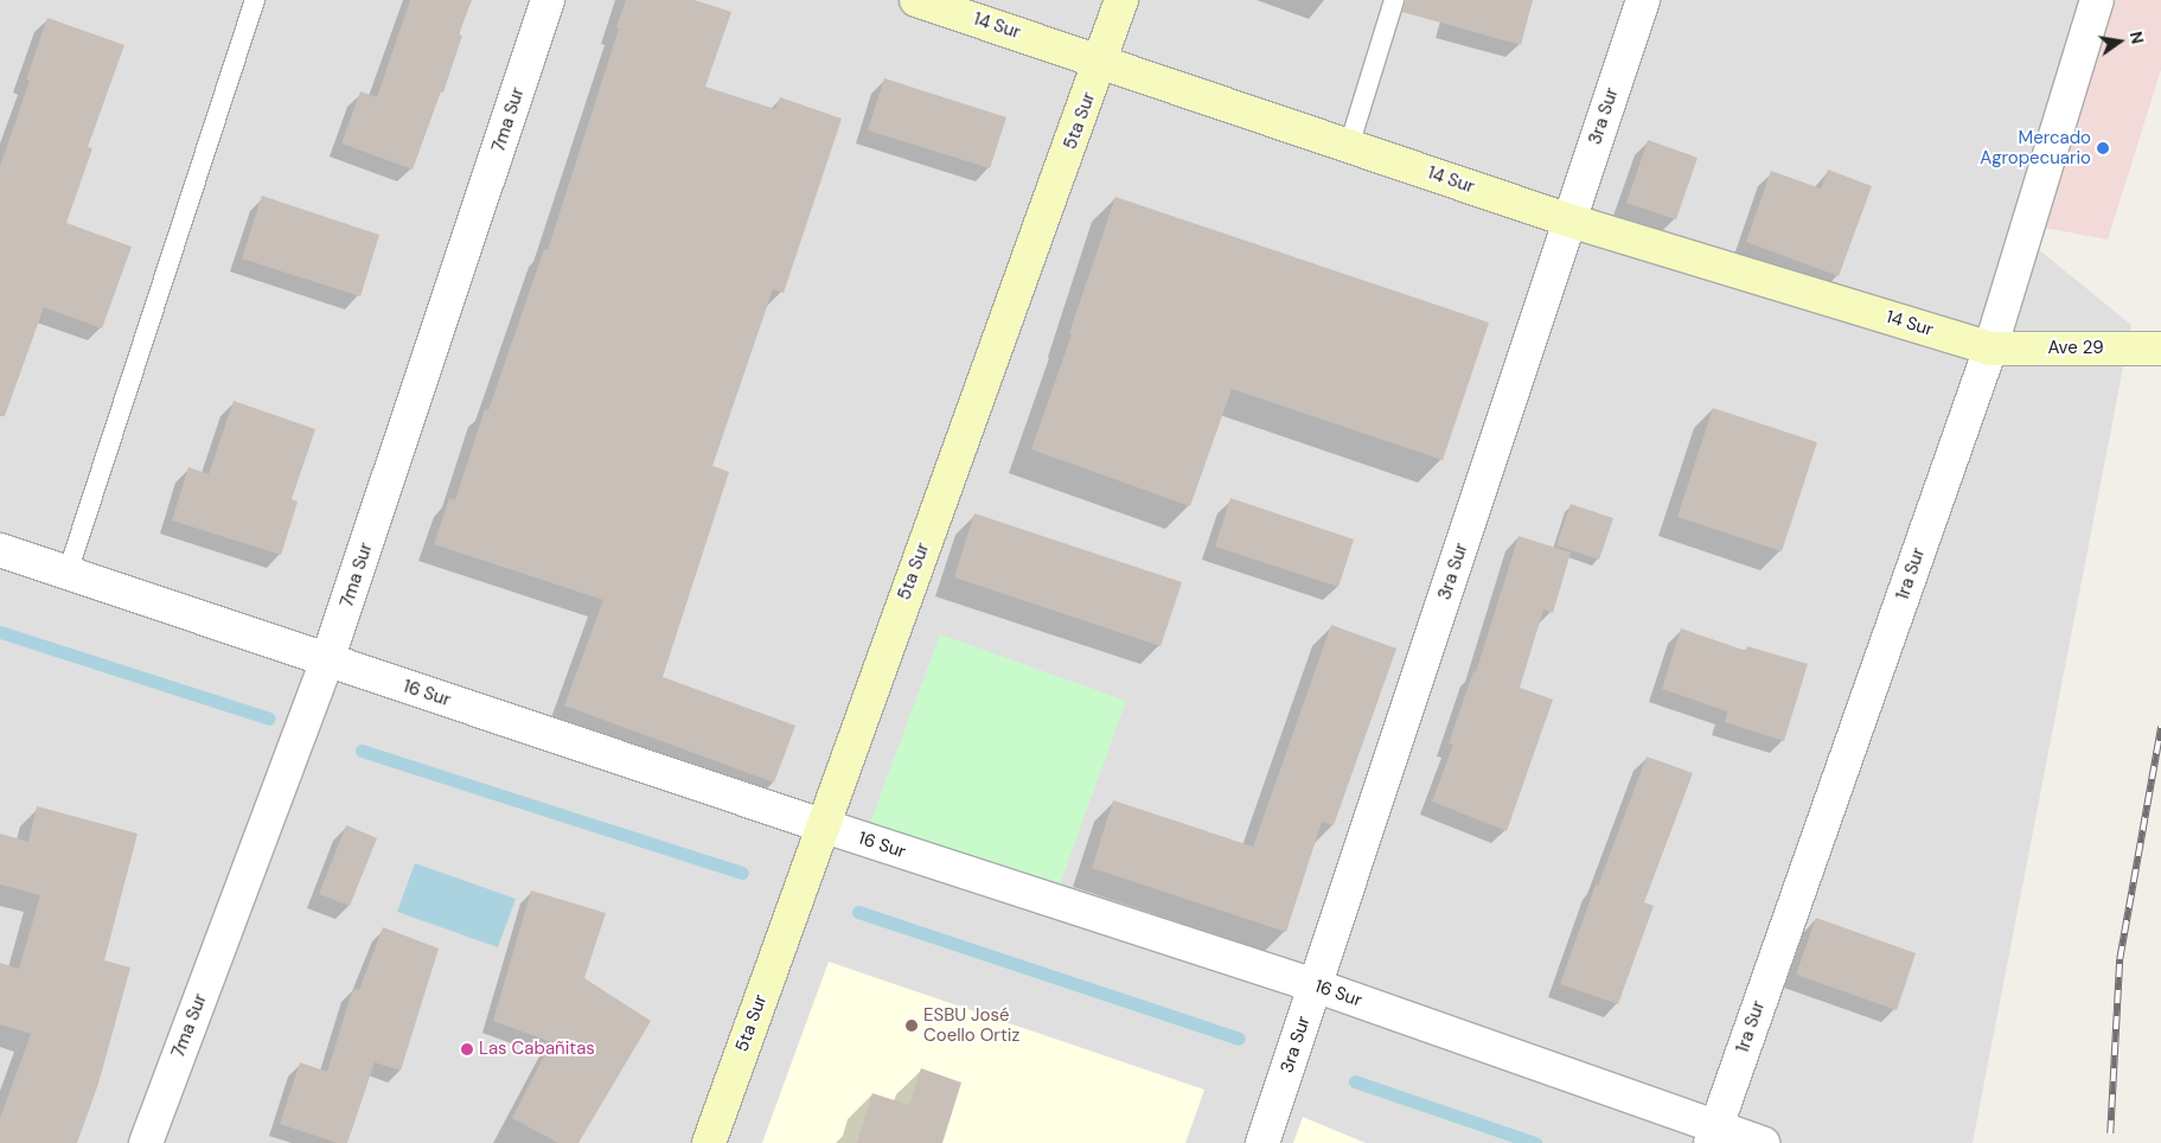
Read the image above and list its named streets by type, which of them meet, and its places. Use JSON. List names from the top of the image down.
{
  "streets": {
    "main road": ["14 Sur", "5ta Sur", "Ave 29"],
    "street": [
      "3ra Sur",
      "7ma Sur",
      "1ra Sur",
      "16 Sur"
    ]
  },
  "crossings": [
    ["14 Sur", "3ra Sur"],
    ["14 Sur", "5ta Sur"],
    ["14 Sur", "Ave 29"],
    ["14 Sur", "1ra Sur"],
    ["3ra Sur", "16 Sur"],
    ["7ma Sur", "16 Sur"],
    ["5ta Sur", "16 Sur"],
    ["Ave 29", "1ra Sur"],
    ["1ra Sur", "16 Sur"]
  ],
  "places": ["Mercado Agropecuario", "ESBU José Coello Ortiz", "Las Cabañitas"],
  "north": "right"
}
